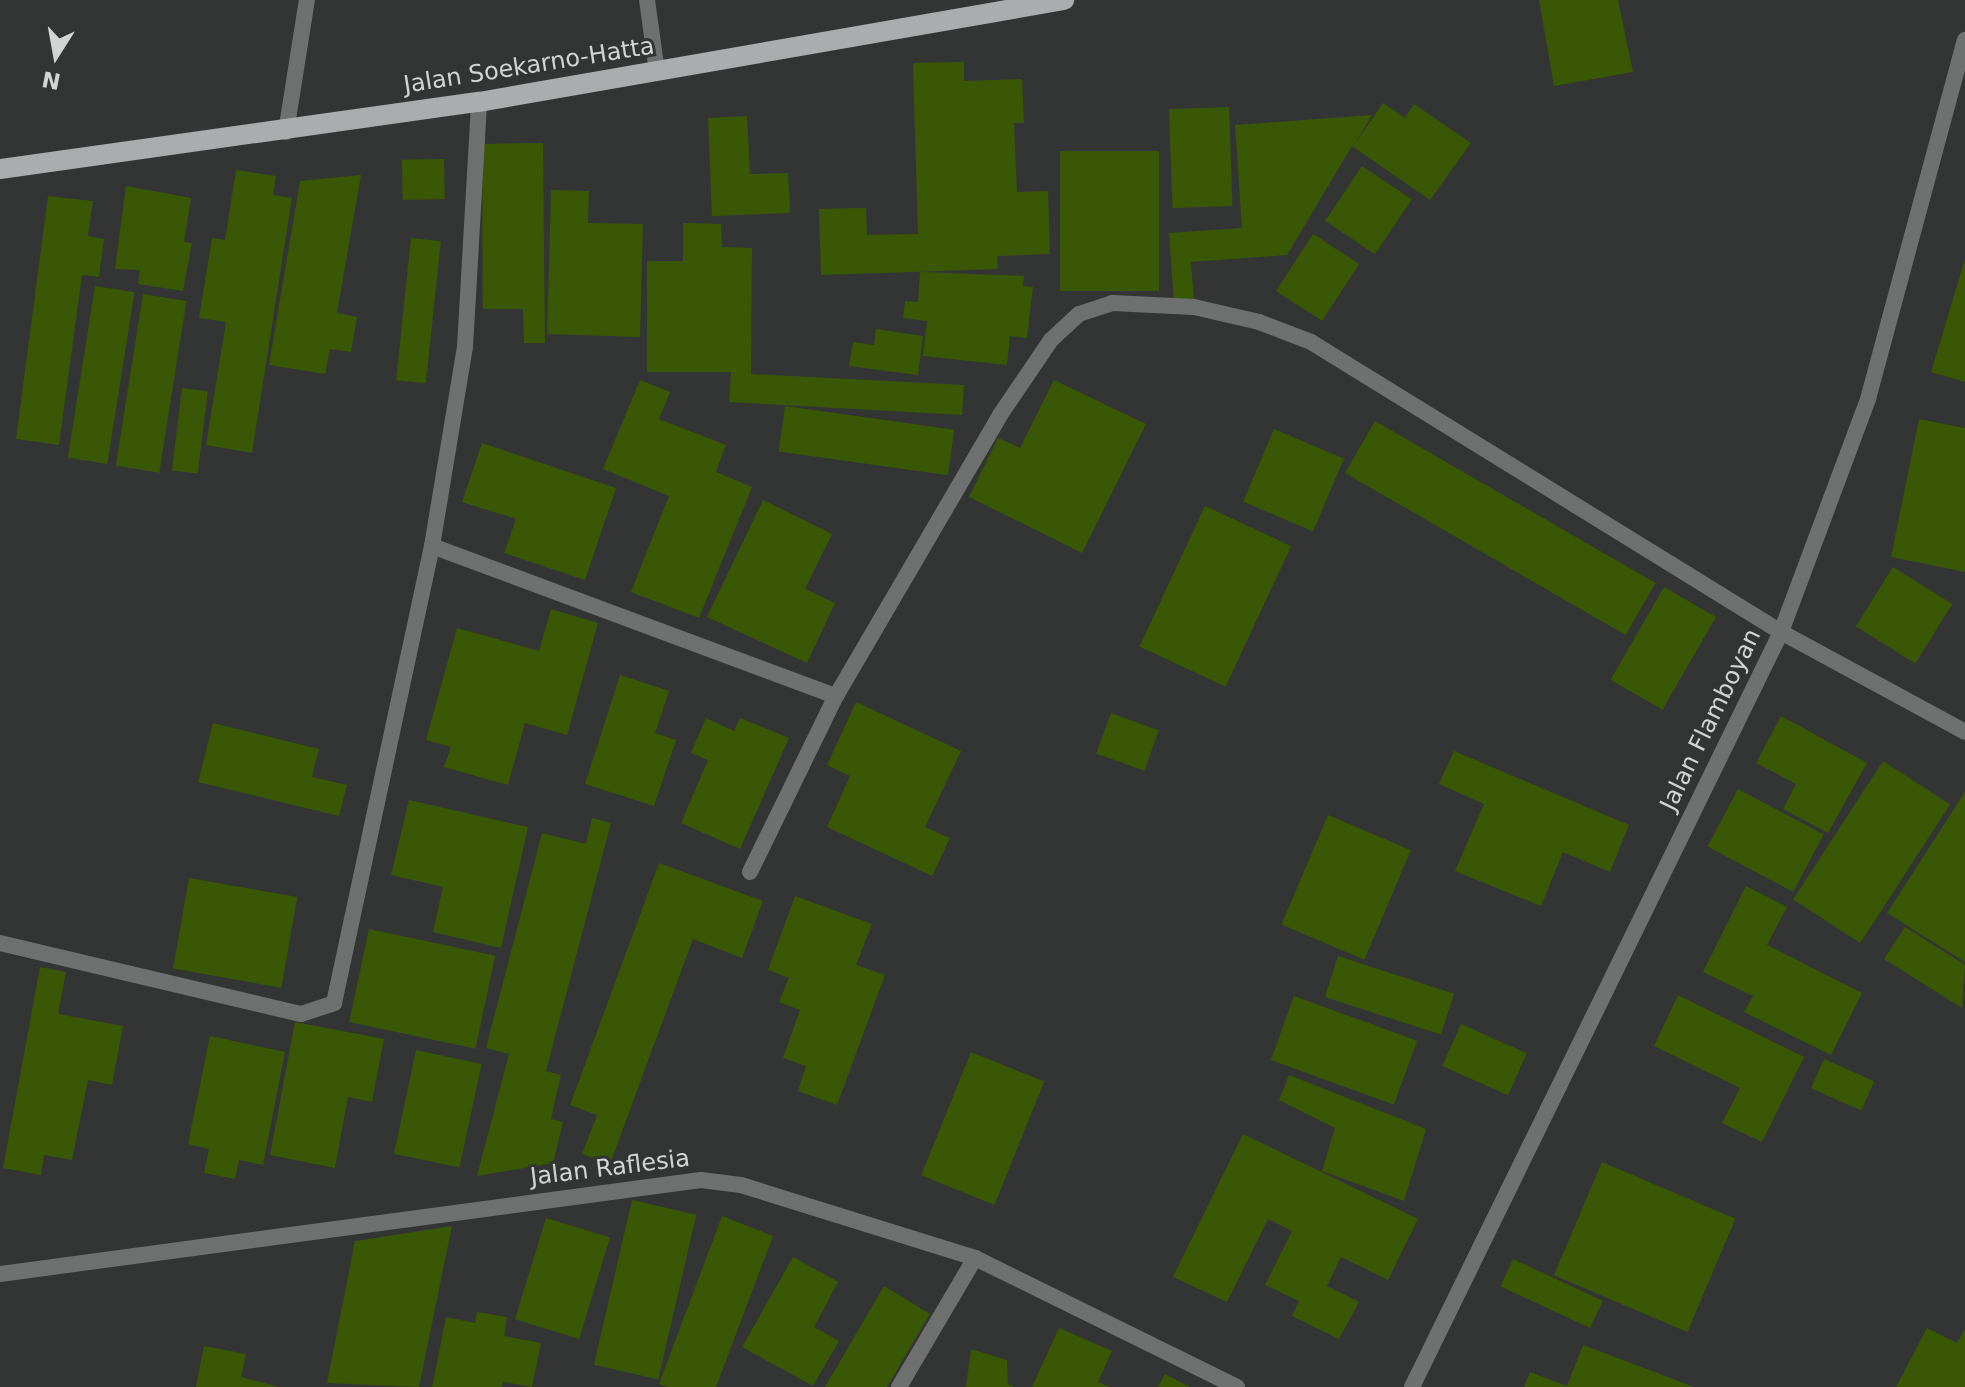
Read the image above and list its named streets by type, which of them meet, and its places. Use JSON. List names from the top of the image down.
{
  "streets": {
    "main road": ["Jalan Soekarno-Hatta"],
    "street": ["Jalan Flamboyan", "Jalan Raflesia"]
  },
  "north": "bottom"
}
